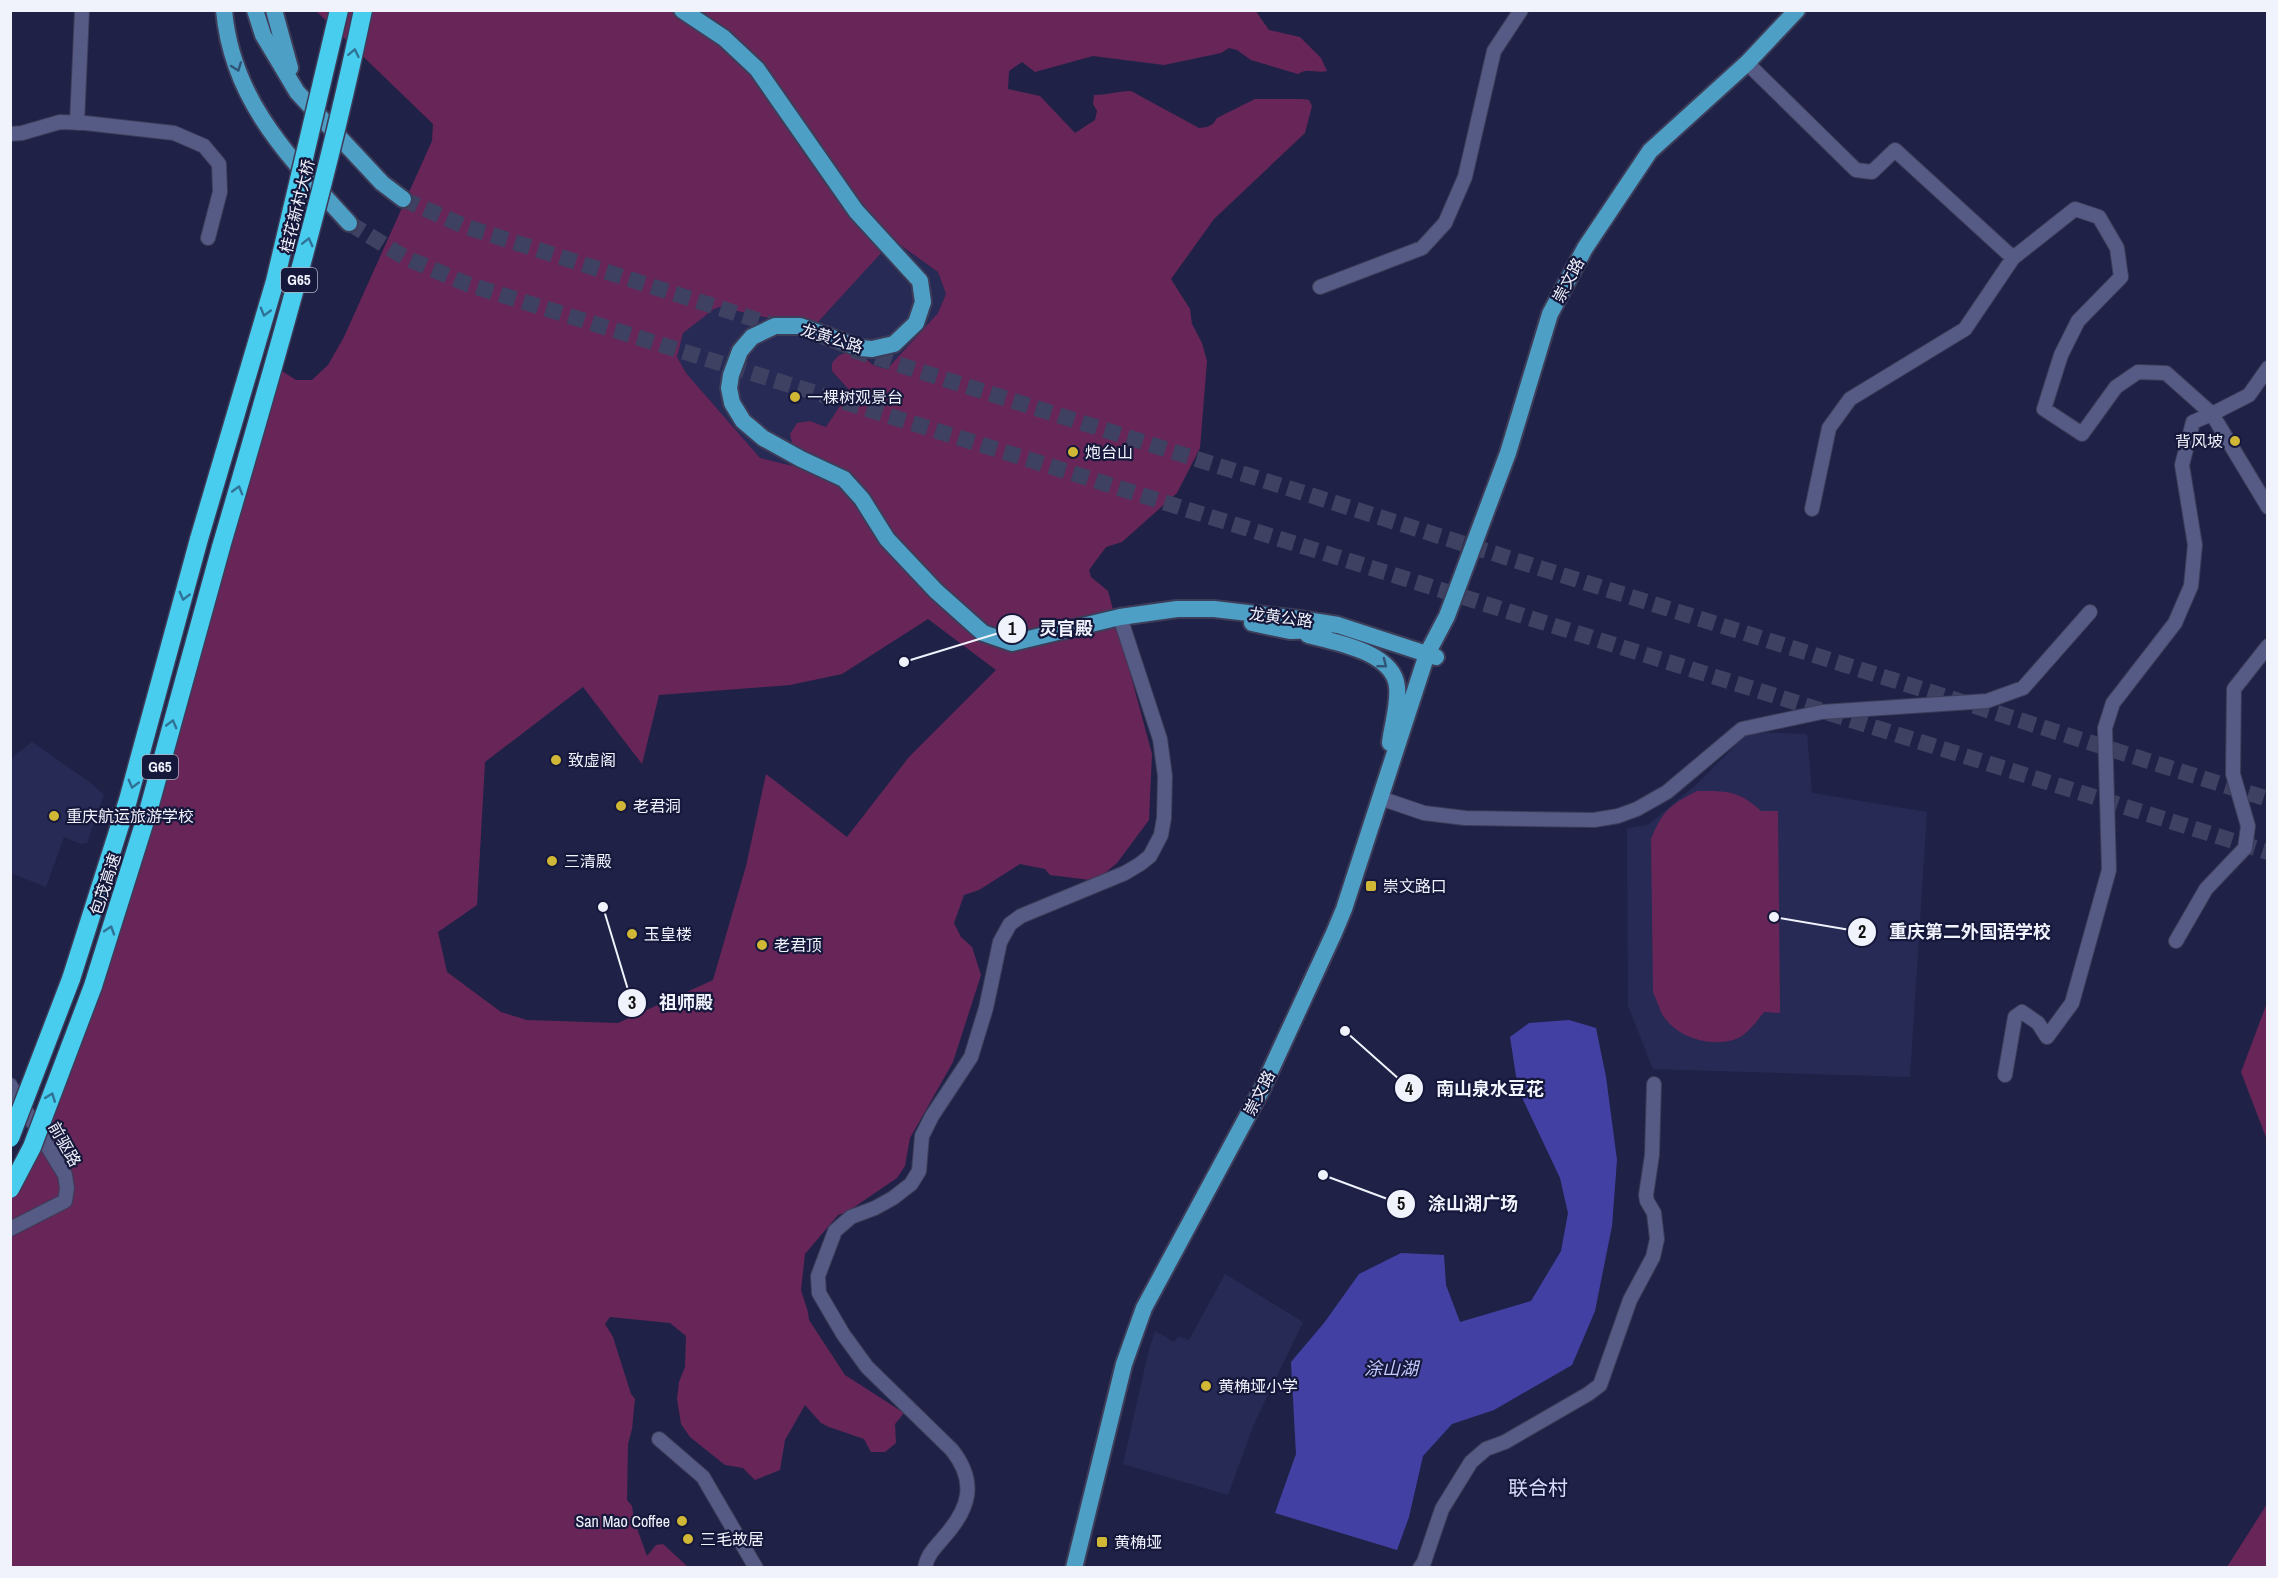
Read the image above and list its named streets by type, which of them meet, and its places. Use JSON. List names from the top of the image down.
{
  "streets": {
    "highway": ["桂花新村大桥", "G65", "包茂高速"],
    "main road": ["崇文路", "龙黄公路"],
    "street": ["前驱路"]
  },
  "crossings": [
    ["桂花新村大桥", "包茂高速"],
    ["崇文路", "龙黄公路"]
  ],
  "districts": ["联合村"],
  "water": ["涂山湖"],
  "places": {
    "other": [
      "一棵树观景台",
      "背风坡",
      "炮台山",
      "灵官殿",
      "致虚阁",
      "老君洞",
      "重庆航运旅游学校",
      "三清殿",
      "祖师殿",
      "重庆第二外国语学校",
      "玉皇楼",
      "老君顶",
      "南山泉水豆花",
      "涂山湖广场",
      "黄桷垭小学",
      "San Mao Coffee",
      "三毛故居"
    ],
    "transit": ["崇文路口", "黄桷垭"]
  }
}
